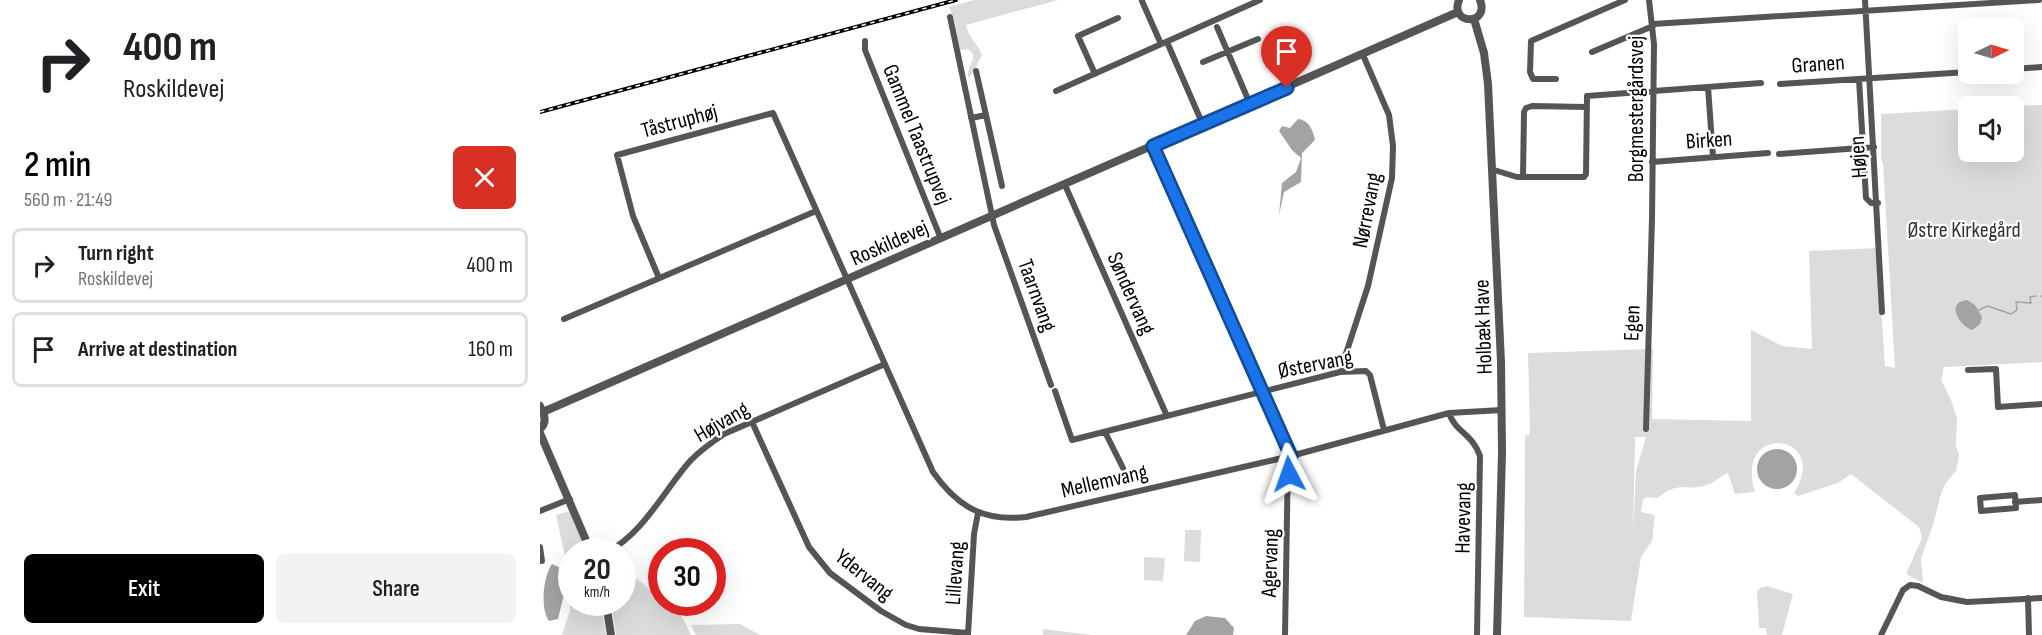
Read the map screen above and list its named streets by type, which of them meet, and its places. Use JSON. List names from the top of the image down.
{
  "streets": {
    "street": [
      "Granen",
      "Borgmestergårdsvej",
      "Tåstruphøj",
      "Gammel Taastrupvej",
      "Birken",
      "Højen",
      "Nørrevang",
      "Roskildevej",
      "Søndervang",
      "Taarnvang",
      "Egen",
      "Holbæk Have",
      "Østervang",
      "Højvang",
      "Mellemvang",
      "Havevang",
      "Agervang",
      "Lillevang",
      "Ydervang"
    ]
  },
  "crossings": [
    ["Granen", "Højen"],
    ["Borgmestergårdsvej", "Birken"],
    ["Borgmestergårdsvej", "Egen"],
    ["Tåstruphøj", "Roskildevej"],
    ["Tåstruphøj", "Mellemvang"],
    ["Gammel Taastrupvej", "Roskildevej"],
    ["Nørrevang", "Roskildevej"],
    ["Nørrevang", "Østervang"],
    ["Roskildevej", "Søndervang"],
    ["Roskildevej", "Taarnvang"],
    ["Roskildevej", "Mellemvang"],
    ["Søndervang", "Østervang"],
    ["Taarnvang", "Østervang"],
    ["Holbæk Have", "Mellemvang"],
    ["Østervang", "Mellemvang"],
    ["Højvang", "Mellemvang"],
    ["Højvang", "Ydervang"],
    ["Mellemvang", "Havevang"],
    ["Mellemvang", "Agervang"],
    ["Mellemvang", "Lillevang"],
    ["Lillevang", "Ydervang"]
  ],
  "parks": ["Østre Kirkegård"],
  "north": "right",
  "page": {
    "turn": ["400 m", "Roskildevej"],
    "heading": ["2 min", "560 m · 21:49"],
    "list": [
      {
        "name": "Turn right",
        "note": "Roskildevej",
        "value": "400 m"
      },
      {
        "name": "Arrive at destination",
        "value": "160 m"
      }
    ],
    "speed": "20 km/h",
    "limit": "30",
    "buttons": ["Exit", "Share"]
  }
}
